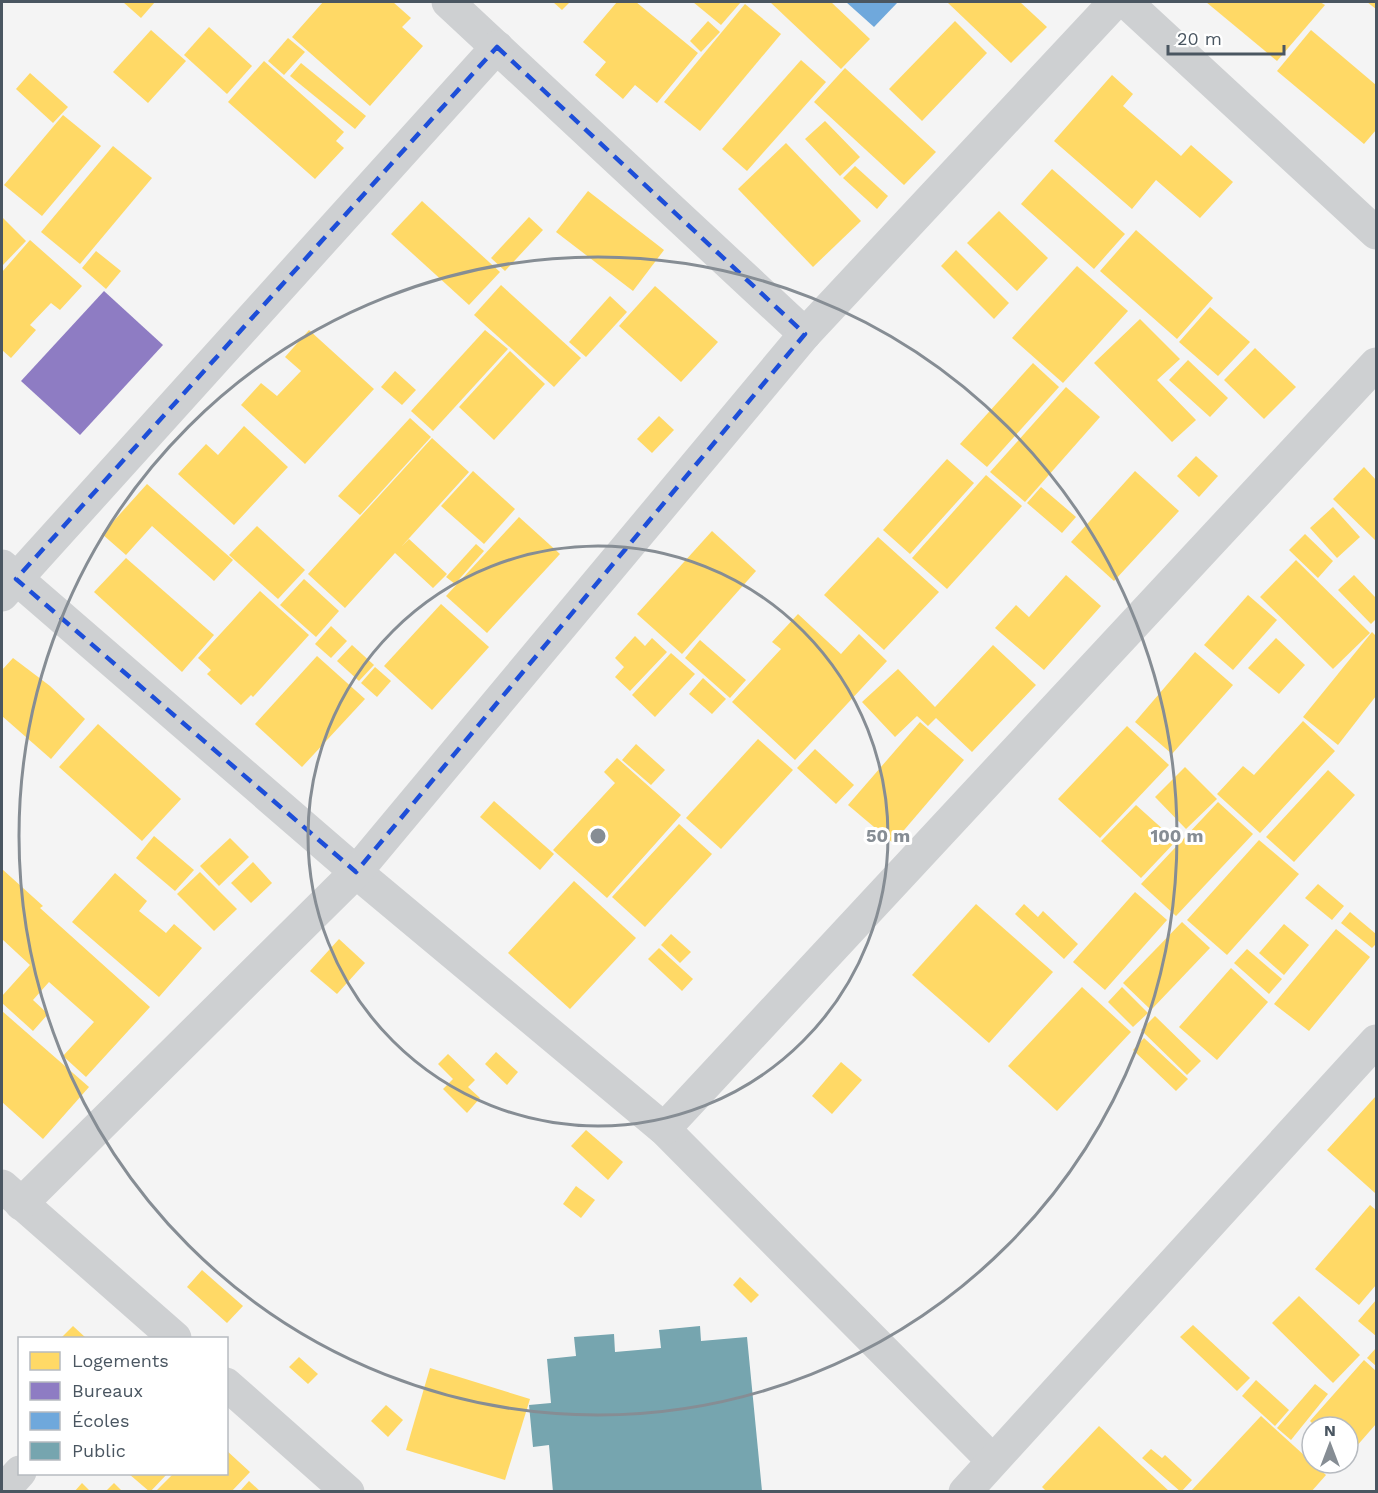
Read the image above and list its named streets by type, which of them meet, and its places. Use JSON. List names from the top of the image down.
{
  "legend": [
    "Logements",
    "Bureaux",
    "Écoles",
    "Public"
  ],
  "scale_bar": "20 m",
  "north": "top",
  "rings": ["50 m", "100 m"]
}
